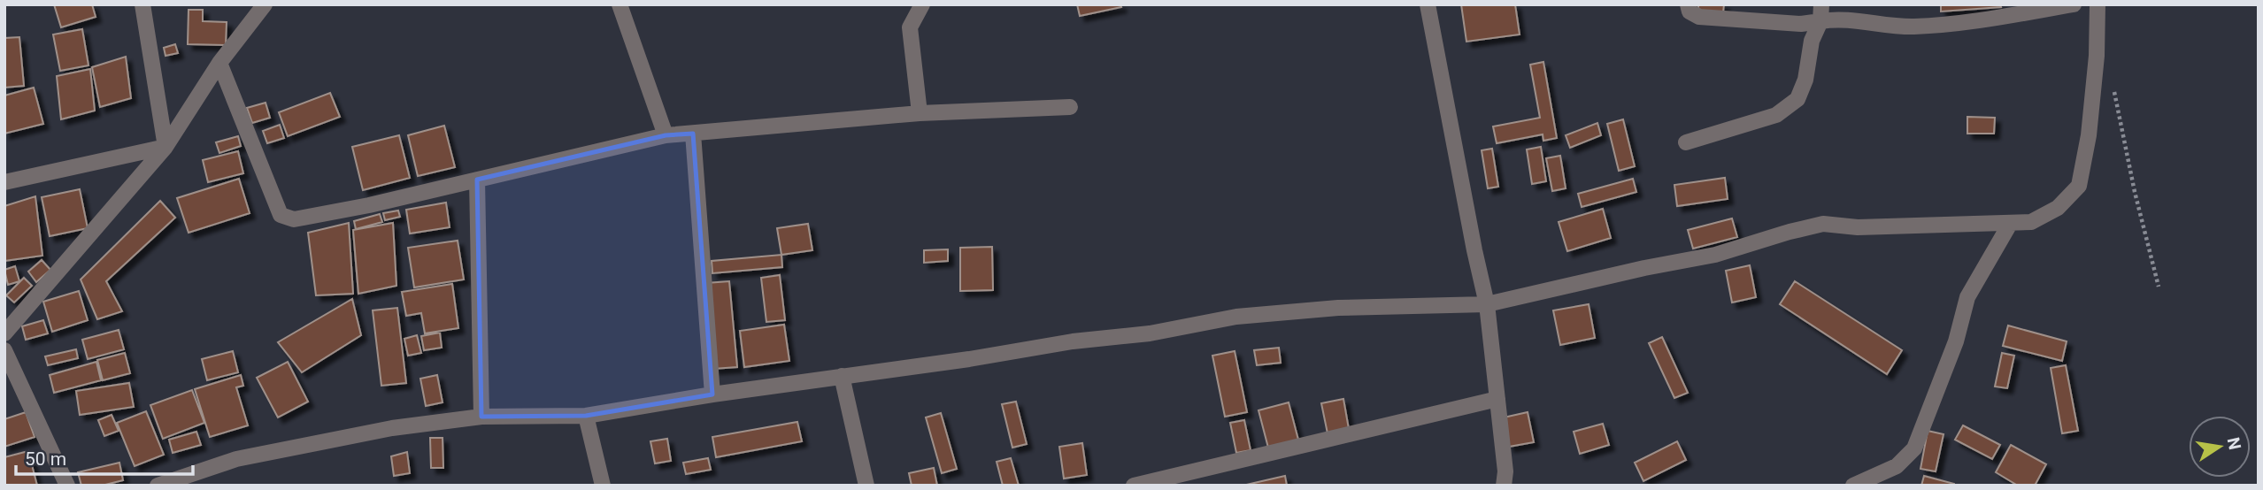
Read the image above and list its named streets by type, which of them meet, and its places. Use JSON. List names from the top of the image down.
{
  "scale_bar": "50 m",
  "north": "right"
}
